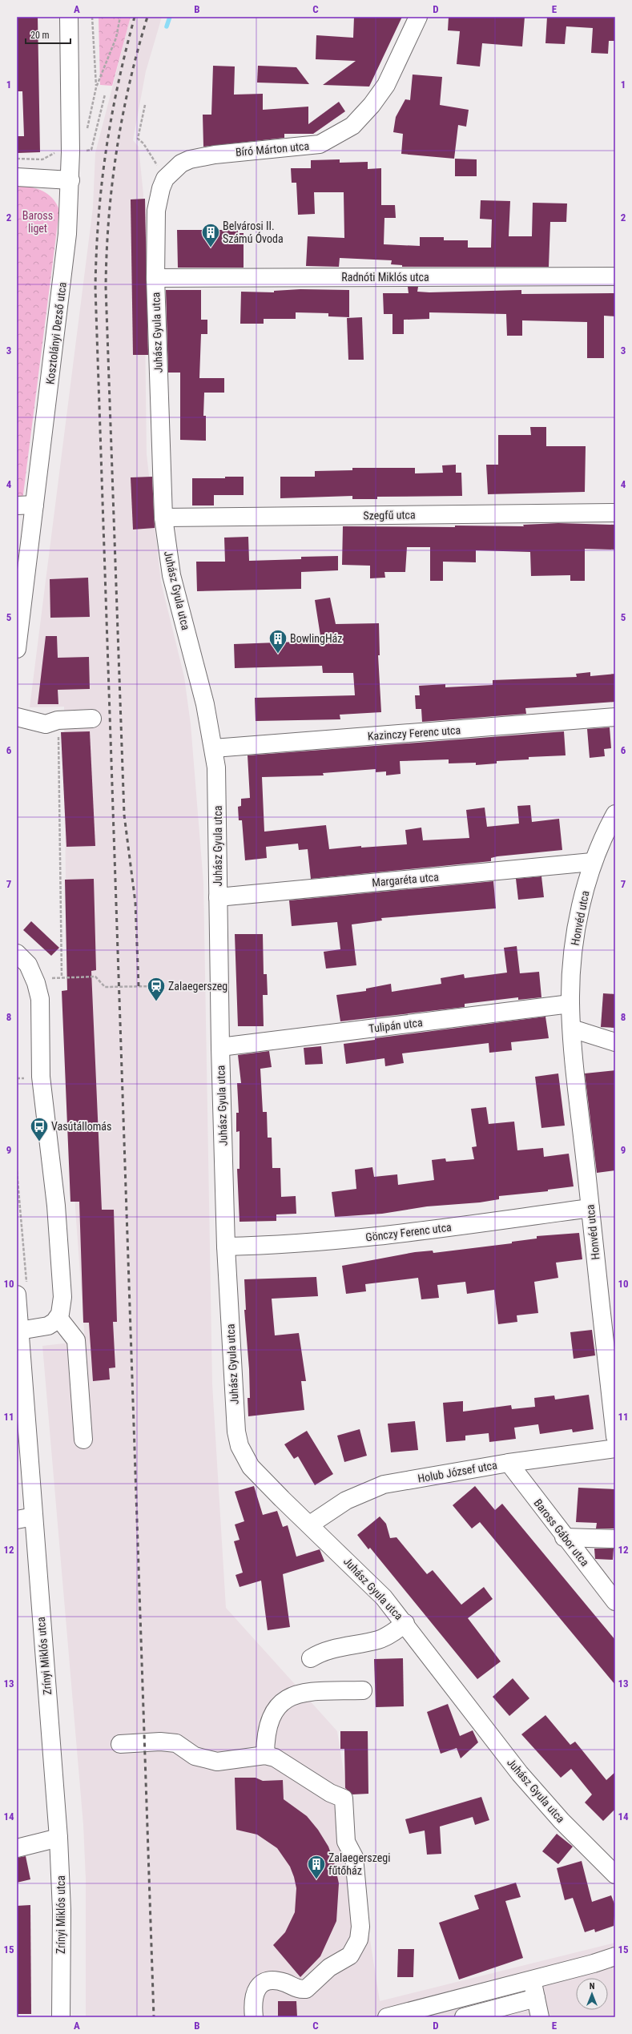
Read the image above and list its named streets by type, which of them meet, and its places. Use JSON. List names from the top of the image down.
{
  "streets": {
    "street": [
      "Bíró Márton utca",
      "Radnóti Miklós utca",
      "Juhász Gyula utca",
      "Kosztolányi Dezső utca",
      "Szegfű utca",
      "Kazinczy Ferenc utca",
      "Margaréta utca",
      "Honvéd utca",
      "Tulipán utca",
      "Gönczy Ferenc utca",
      "Holub József utca",
      "Baross Gábor utca",
      "Zrínyi Miklós utca"
    ]
  },
  "crossings": [
    ["Bíró Márton utca", "Juhász Gyula utca"],
    ["Radnóti Miklós utca", "Juhász Gyula utca"],
    ["Juhász Gyula utca", "Szegfű utca"],
    ["Juhász Gyula utca", "Kazinczy Ferenc utca"],
    ["Juhász Gyula utca", "Margaréta utca"],
    ["Juhász Gyula utca", "Tulipán utca"],
    ["Juhász Gyula utca", "Gönczy Ferenc utca"],
    ["Juhász Gyula utca", "Holub József utca"],
    ["Margaréta utca", "Honvéd utca"],
    ["Honvéd utca", "Tulipán utca"],
    ["Honvéd utca", "Gönczy Ferenc utca"],
    ["Holub József utca", "Baross Gábor utca"]
  ],
  "parks": ["Baross liget"],
  "places": {
    "building": ["Belvárosi II. Számú Óvoda", "BowlingHáz", "Zalaegerszegi fűtőház"],
    "station": ["Zalaegerszeg"],
    "bus stop": ["Vasútállomás"]
  },
  "scale_bar": "20 m",
  "north": "top",
  "grid": {
    "columns": [
      "A",
      "B",
      "C",
      "D",
      "E"
    ],
    "rows": [
      "1",
      "2",
      "3",
      "4",
      "5",
      "6",
      "7",
      "8",
      "9",
      "10",
      "11",
      "12",
      "13",
      "14",
      "15"
    ]
  }
}
